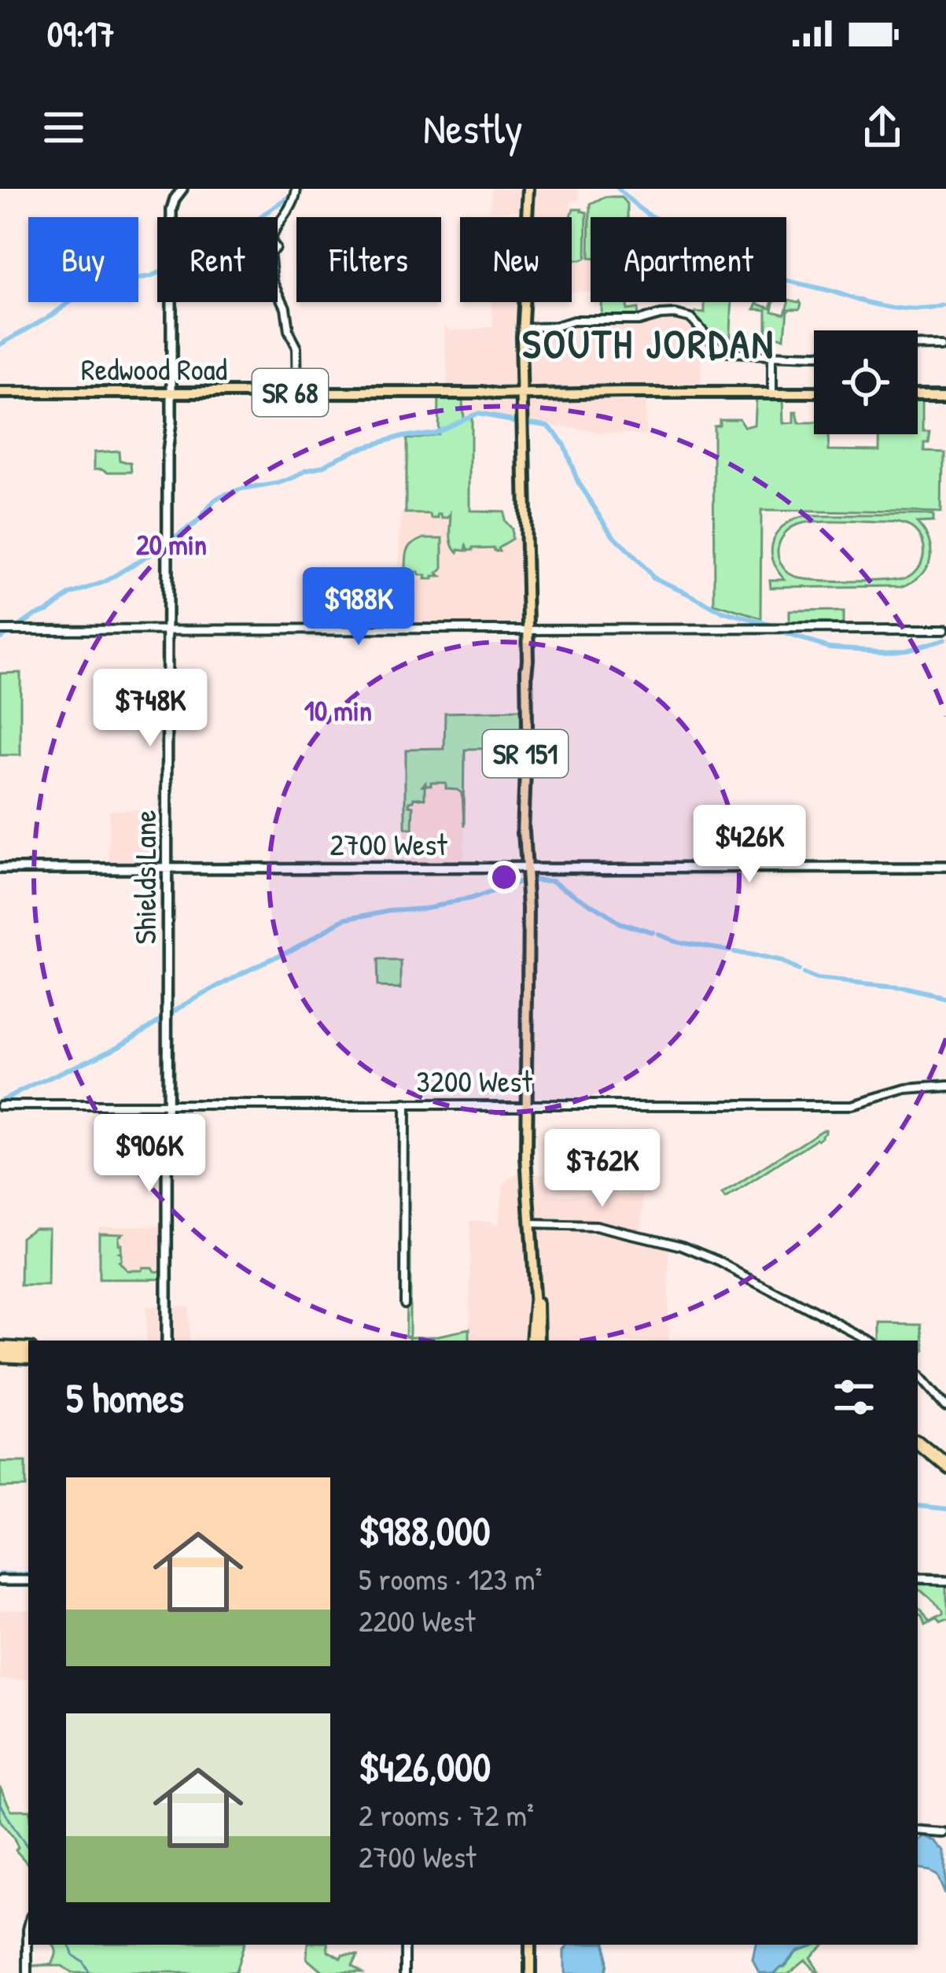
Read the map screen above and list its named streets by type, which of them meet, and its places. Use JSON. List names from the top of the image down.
{
  "streets": {
    "main road": [
      "Redwood Road",
      "SR 68",
      "SR 151",
      "2700 West",
      "Shields Lane"
    ],
    "street": ["3200 West"]
  },
  "crossings": [
    ["Redwood Road", "SR 151"],
    ["Redwood Road", "Shields Lane"],
    ["SR 151", "2700 West"],
    ["SR 151", "3200 West"],
    ["2700 West", "Shields Lane"],
    ["Shields Lane", "3200 West"]
  ],
  "districts": ["SOUTH JORDAN"],
  "page": {
    "status": "09:17",
    "header": "Nestly",
    "chip": [
      "Buy",
      "Rent",
      "Filters",
      "New",
      "Apartment"
    ],
    "price": [
      "$988K",
      "$748K",
      "$426K",
      "$906K",
      "$762K"
    ],
    "heading": "5 homes",
    "list": [
      {
        "name": "$988,000",
        "note": "5 rooms · 123 m² · 2200 West"
      },
      {
        "name": "$426,000",
        "note": "2 rooms · 72 m² · 2700 West"
      }
    ]
  },
  "rings": ["20 min", "10 min"]
}
